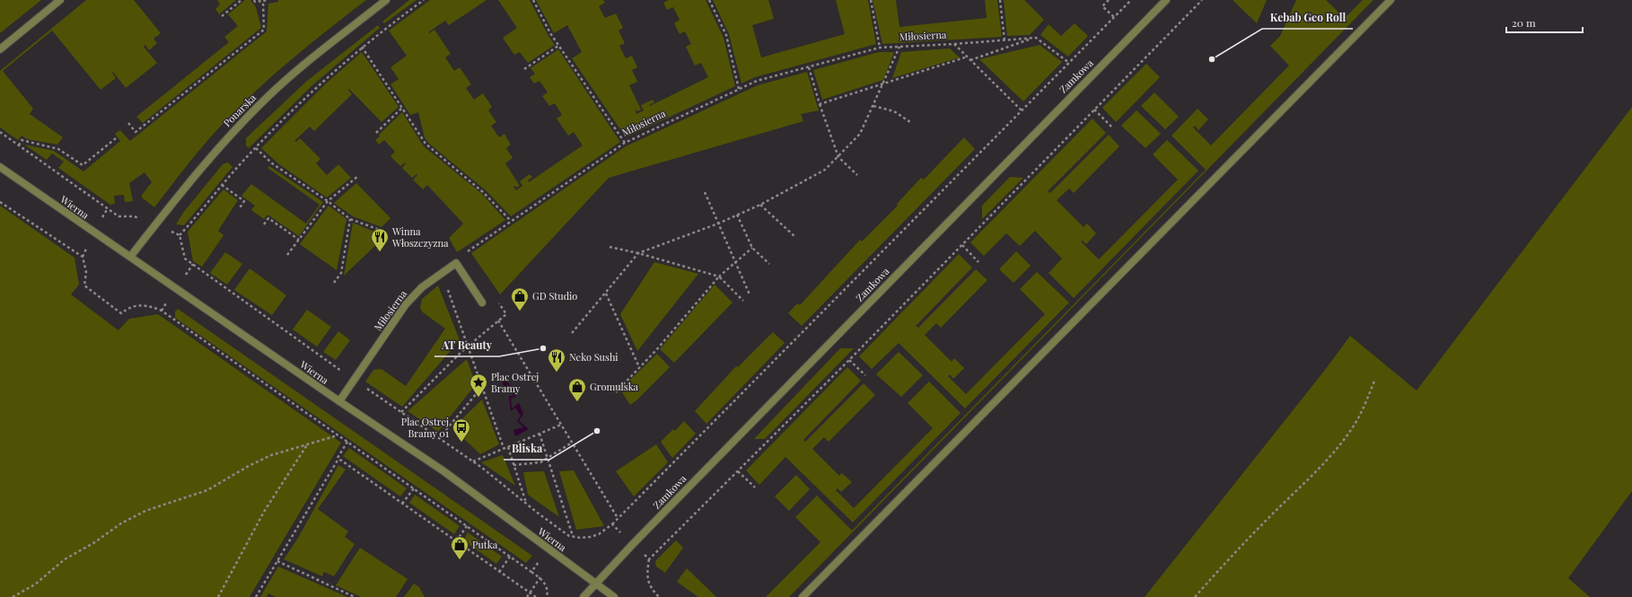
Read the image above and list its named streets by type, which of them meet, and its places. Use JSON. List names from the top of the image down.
{
  "streets": {
    "street": [
      "Miłosierna",
      "Zamkowa",
      "Ponarska",
      "Wierna"
    ]
  },
  "crossings": [
    ["Miłosierna", "Wierna"],
    ["Zamkowa", "Wierna"],
    ["Ponarska", "Wierna"]
  ],
  "places": {
    "other": ["Kebab Geo Roll", "AT Beauty", "Bliska"],
    "restaurant": ["Winna Włoszczyzna", "Neko Sushi"],
    "shop": ["GD Studio", "Gromulska", "Putka"],
    "place": ["Plac Ostrej Bramy"],
    "bus stop": ["Plac Ostrej Bramy 01"]
  },
  "scale_bar": "20 m"
}
